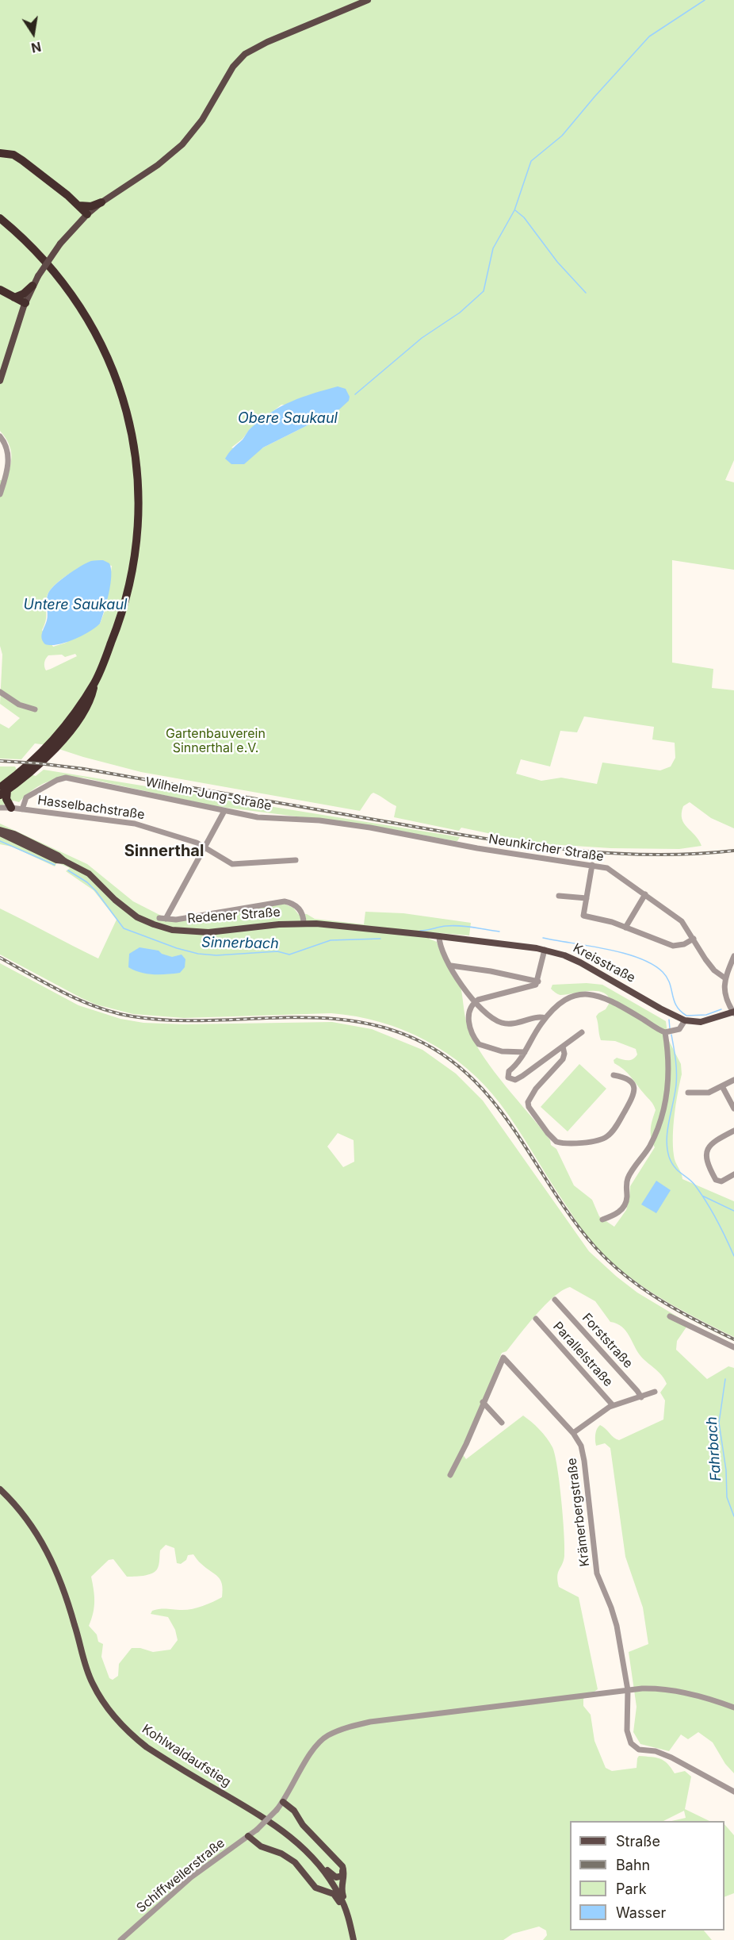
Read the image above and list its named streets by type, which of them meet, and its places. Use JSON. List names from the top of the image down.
{
  "streets": {
    "main road": ["Redener Straße", "Kreisstraße", "Kohlwaldaufstieg"],
    "street": [
      "Wilhelm-Jung-Straße",
      "Hasselbachstraße",
      "Neunkircher Straße",
      "Forststraße",
      "Parallelstraße",
      "Krämerbergstraße",
      "Schiffweilerstraße"
    ]
  },
  "crossings": [
    ["Wilhelm-Jung-Straße", "Hasselbachstraße"],
    ["Wilhelm-Jung-Straße", "Neunkircher Straße"],
    ["Redener Straße", "Kreisstraße"],
    ["Krämerbergstraße", "Schiffweilerstraße"]
  ],
  "districts": ["Sinnerthal"],
  "water": [
    "Obere Saukaul",
    "Untere Saukaul",
    "Sinnerbach",
    "Fahrbach"
  ],
  "parks": ["Gartenbauverein Sinnerthal e.V."],
  "legend": [
    "Straße",
    "Bahn",
    "Park",
    "Wasser"
  ],
  "north": "bottom"
}
